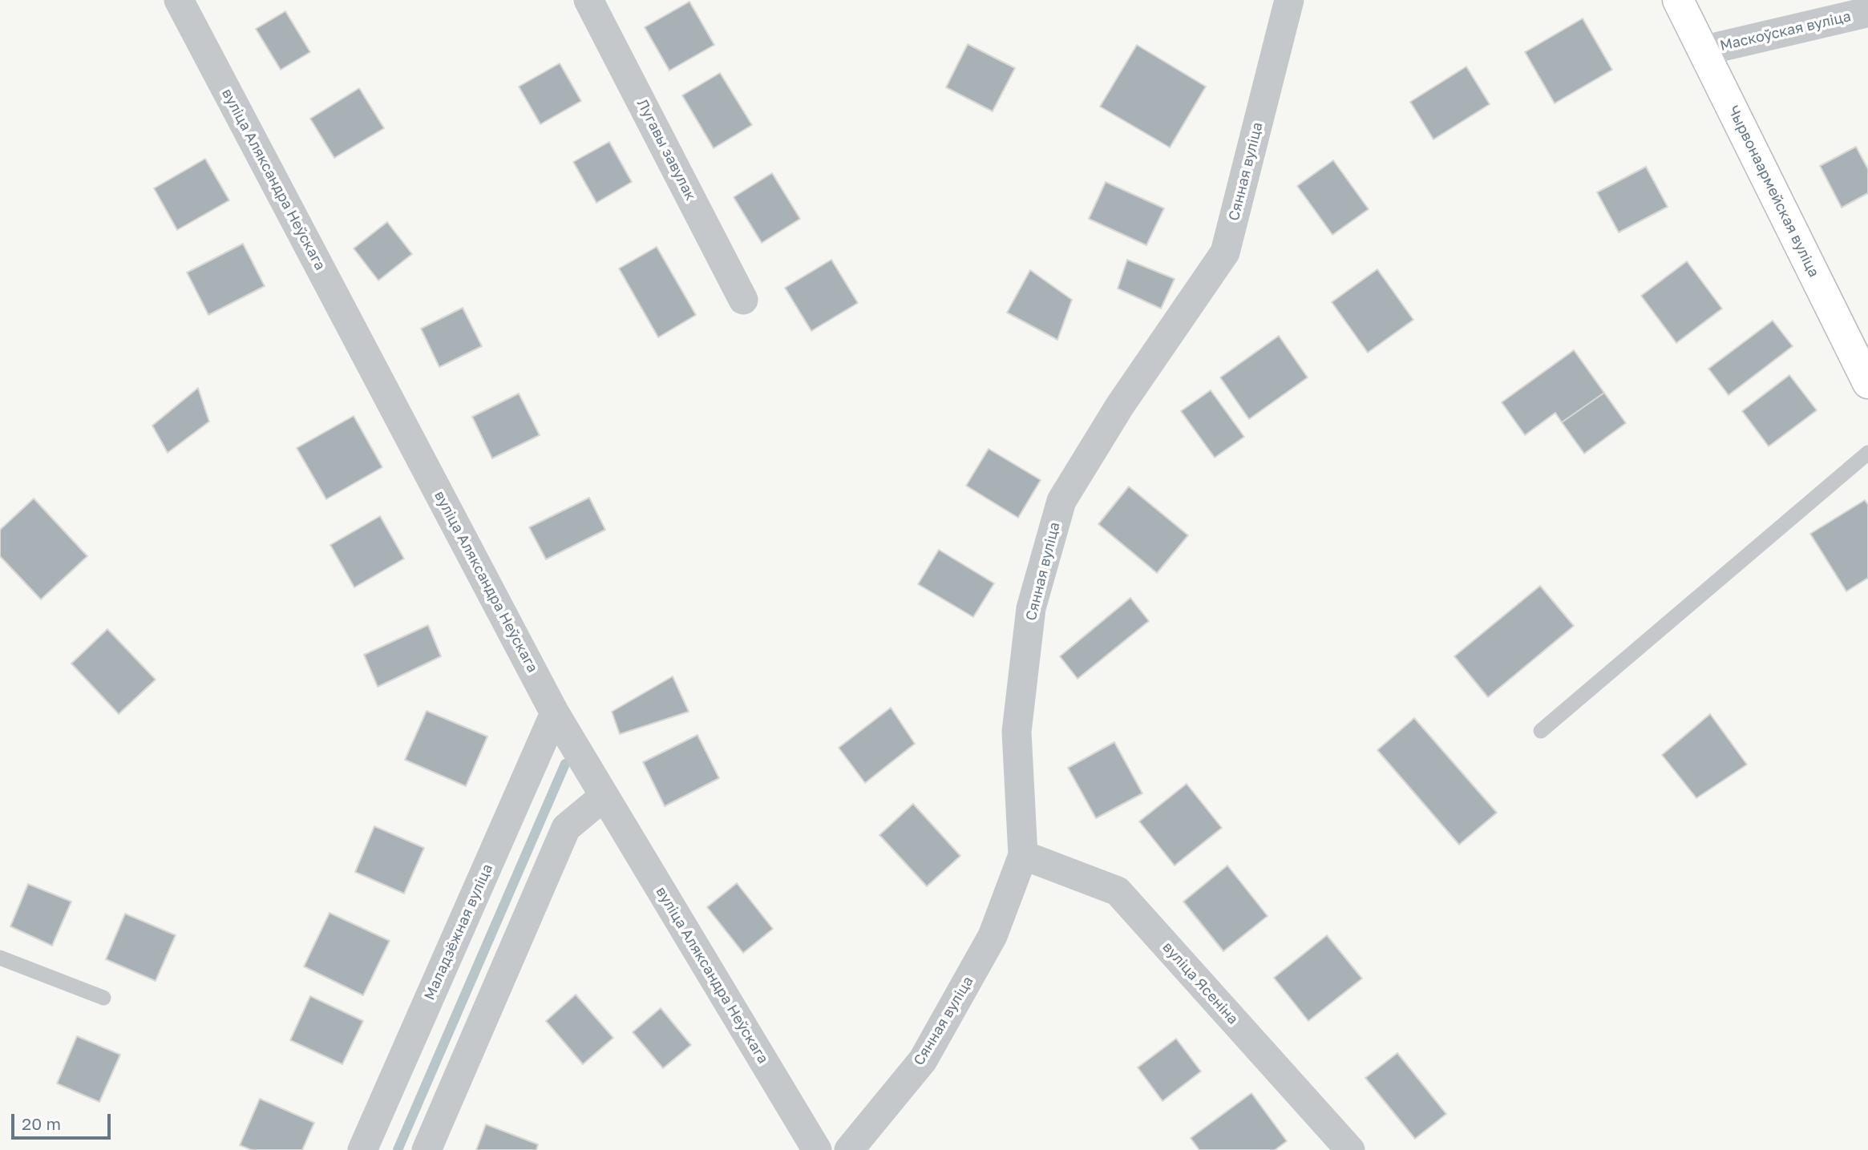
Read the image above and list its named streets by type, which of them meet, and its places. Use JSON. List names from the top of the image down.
{
  "streets": {
    "main road": ["Чырвонаармейская вуліца"],
    "street": [
      "Маскоўская вуліца",
      "Лугавы завулак",
      "Сянная вуліца",
      "вуліца Аляксандра Неўскага",
      "Маладзёжная вуліца",
      "вуліца Ясеніна"
    ]
  },
  "crossings": [
    ["Маскоўская вуліца", "Чырвонаармейская вуліца"],
    ["Сянная вуліца", "вуліца Ясеніна"],
    ["вуліца Аляксандра Неўскага", "Маладзёжная вуліца"]
  ],
  "scale_bar": "20 m"
}
